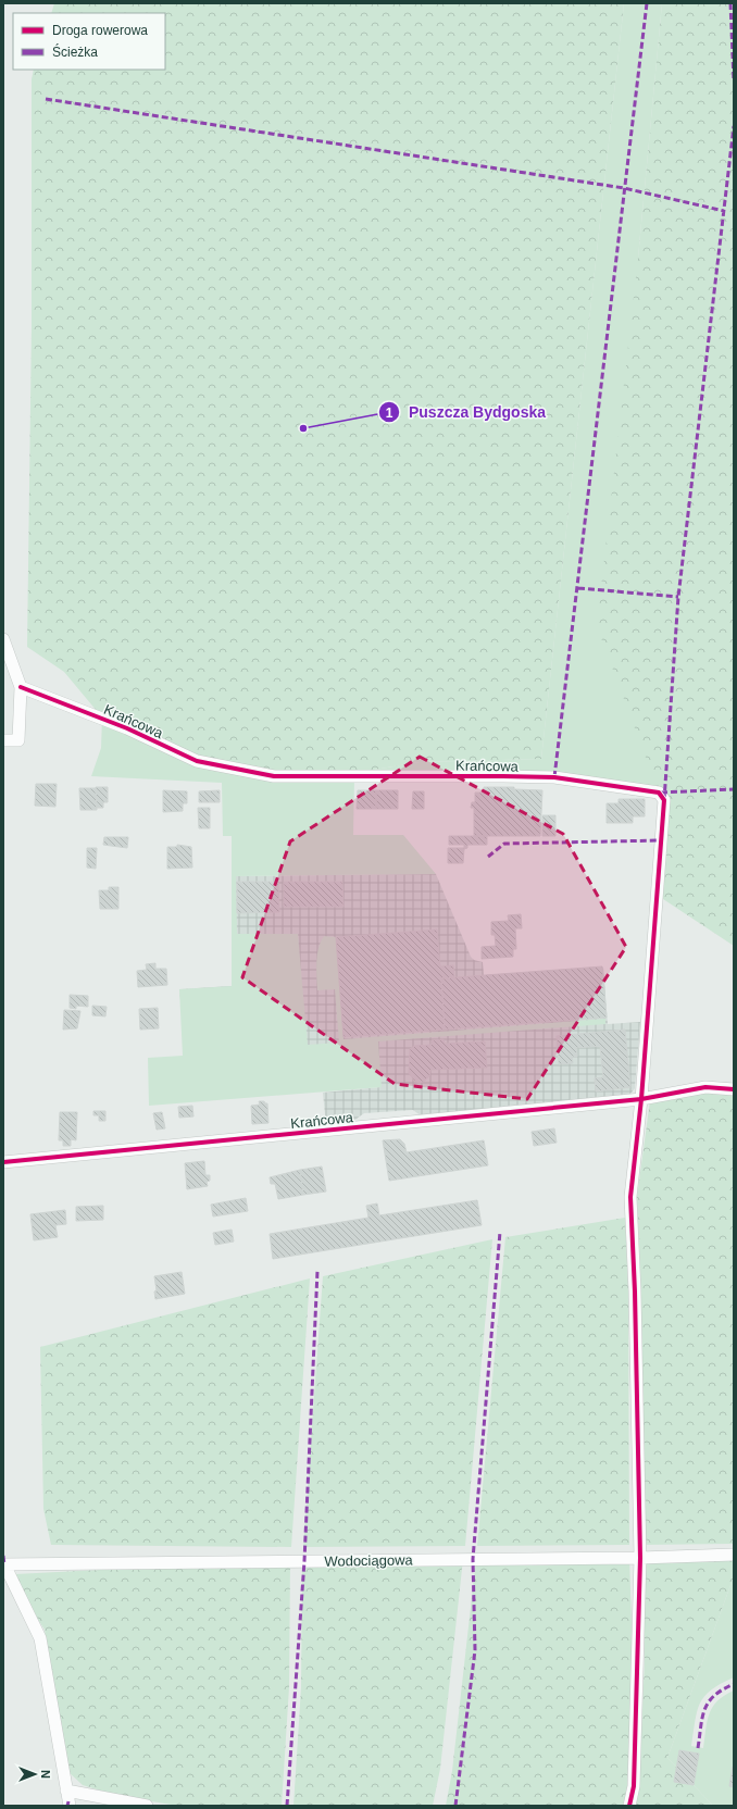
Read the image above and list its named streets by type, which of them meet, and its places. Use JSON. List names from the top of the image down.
{
  "streets": {
    "street": ["Krańcowa", "Wodociągowa"]
  },
  "places": ["Puszcza Bydgoska"],
  "legend": ["Droga rowerowa", "Ścieżka"],
  "north": "right"
}
